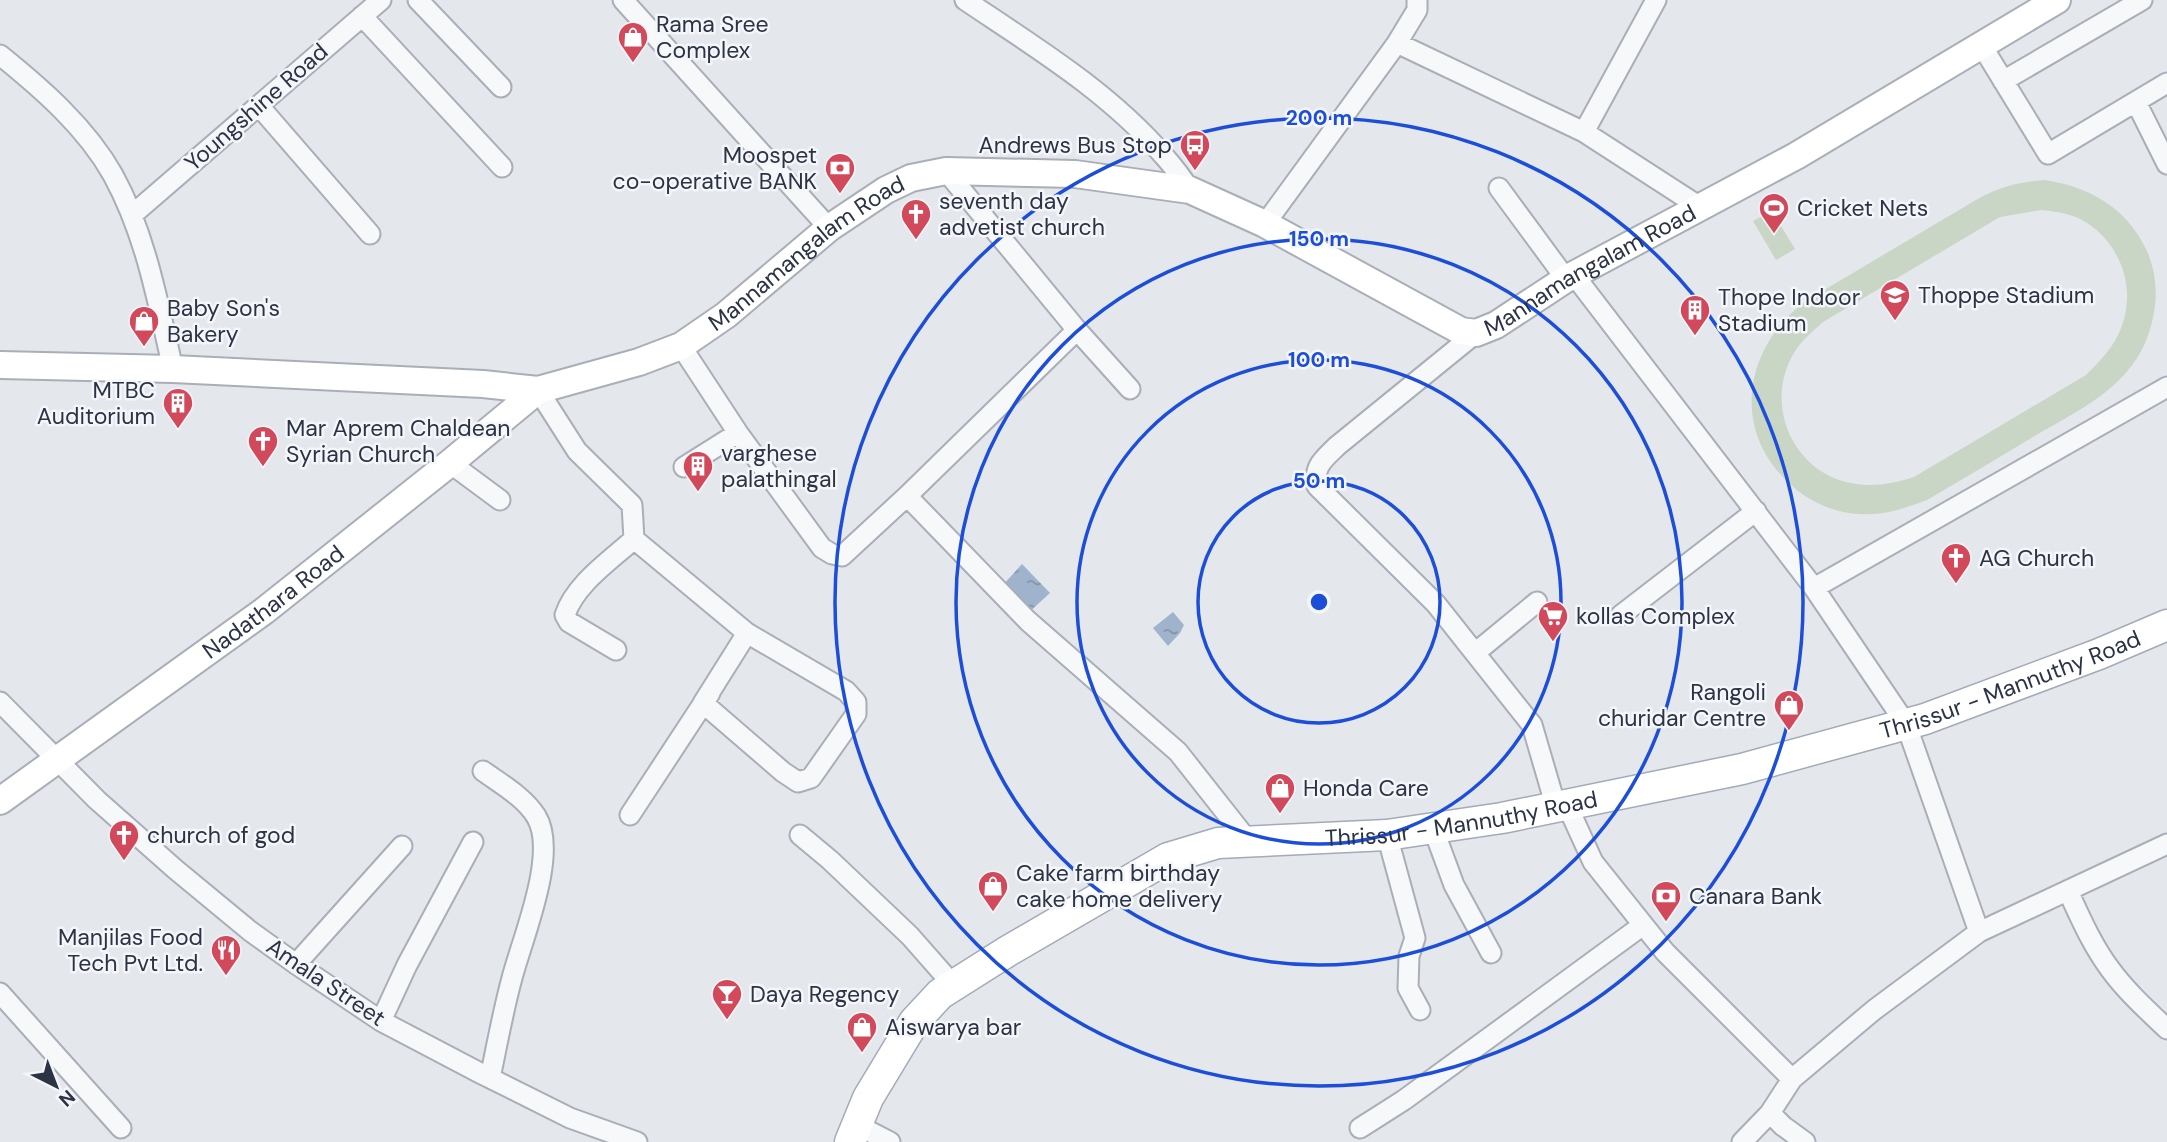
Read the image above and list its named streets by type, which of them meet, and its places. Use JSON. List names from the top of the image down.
{
  "streets": {
    "main road": ["Mannamangalam Road", "Nadathara Road", "Thrissur - Mannuthy Road"],
    "street": ["Youngshine Road", "Amala Street"]
  },
  "crossings": [
    ["Mannamangalam Road", "Nadathara Road"],
    ["Nadathara Road", "Amala Street"]
  ],
  "places": {
    "shop": [
      "Rama Sree Complex",
      "Baby Son's Bakery",
      "Rangoli churidar Centre",
      "Honda Care",
      "Cake farm birthday cake home delivery",
      "Aiswarya bar"
    ],
    "bus stop": ["Andrews Bus Stop"],
    "bank": ["Moospet co-operative BANK", "Canara Bank"],
    "sports": ["Cricket Nets"],
    "church": [
      "seventh day advetist church",
      "Mar Aprem Chaldean Syrian Church",
      "AG Church",
      "church of god"
    ],
    "school or university": ["Thoppe Stadium"],
    "building": ["Thope Indoor Stadium", "MTBC Auditorium", "varghese palathingal"],
    "supermarket": ["kollas Complex"],
    "restaurant": ["Manjilas Food Tech Pvt Ltd."],
    "bar": ["Daya Regency"]
  },
  "north": "bottom right",
  "rings": [
    "200 m",
    "150 m",
    "100 m",
    "50 m"
  ]
}
